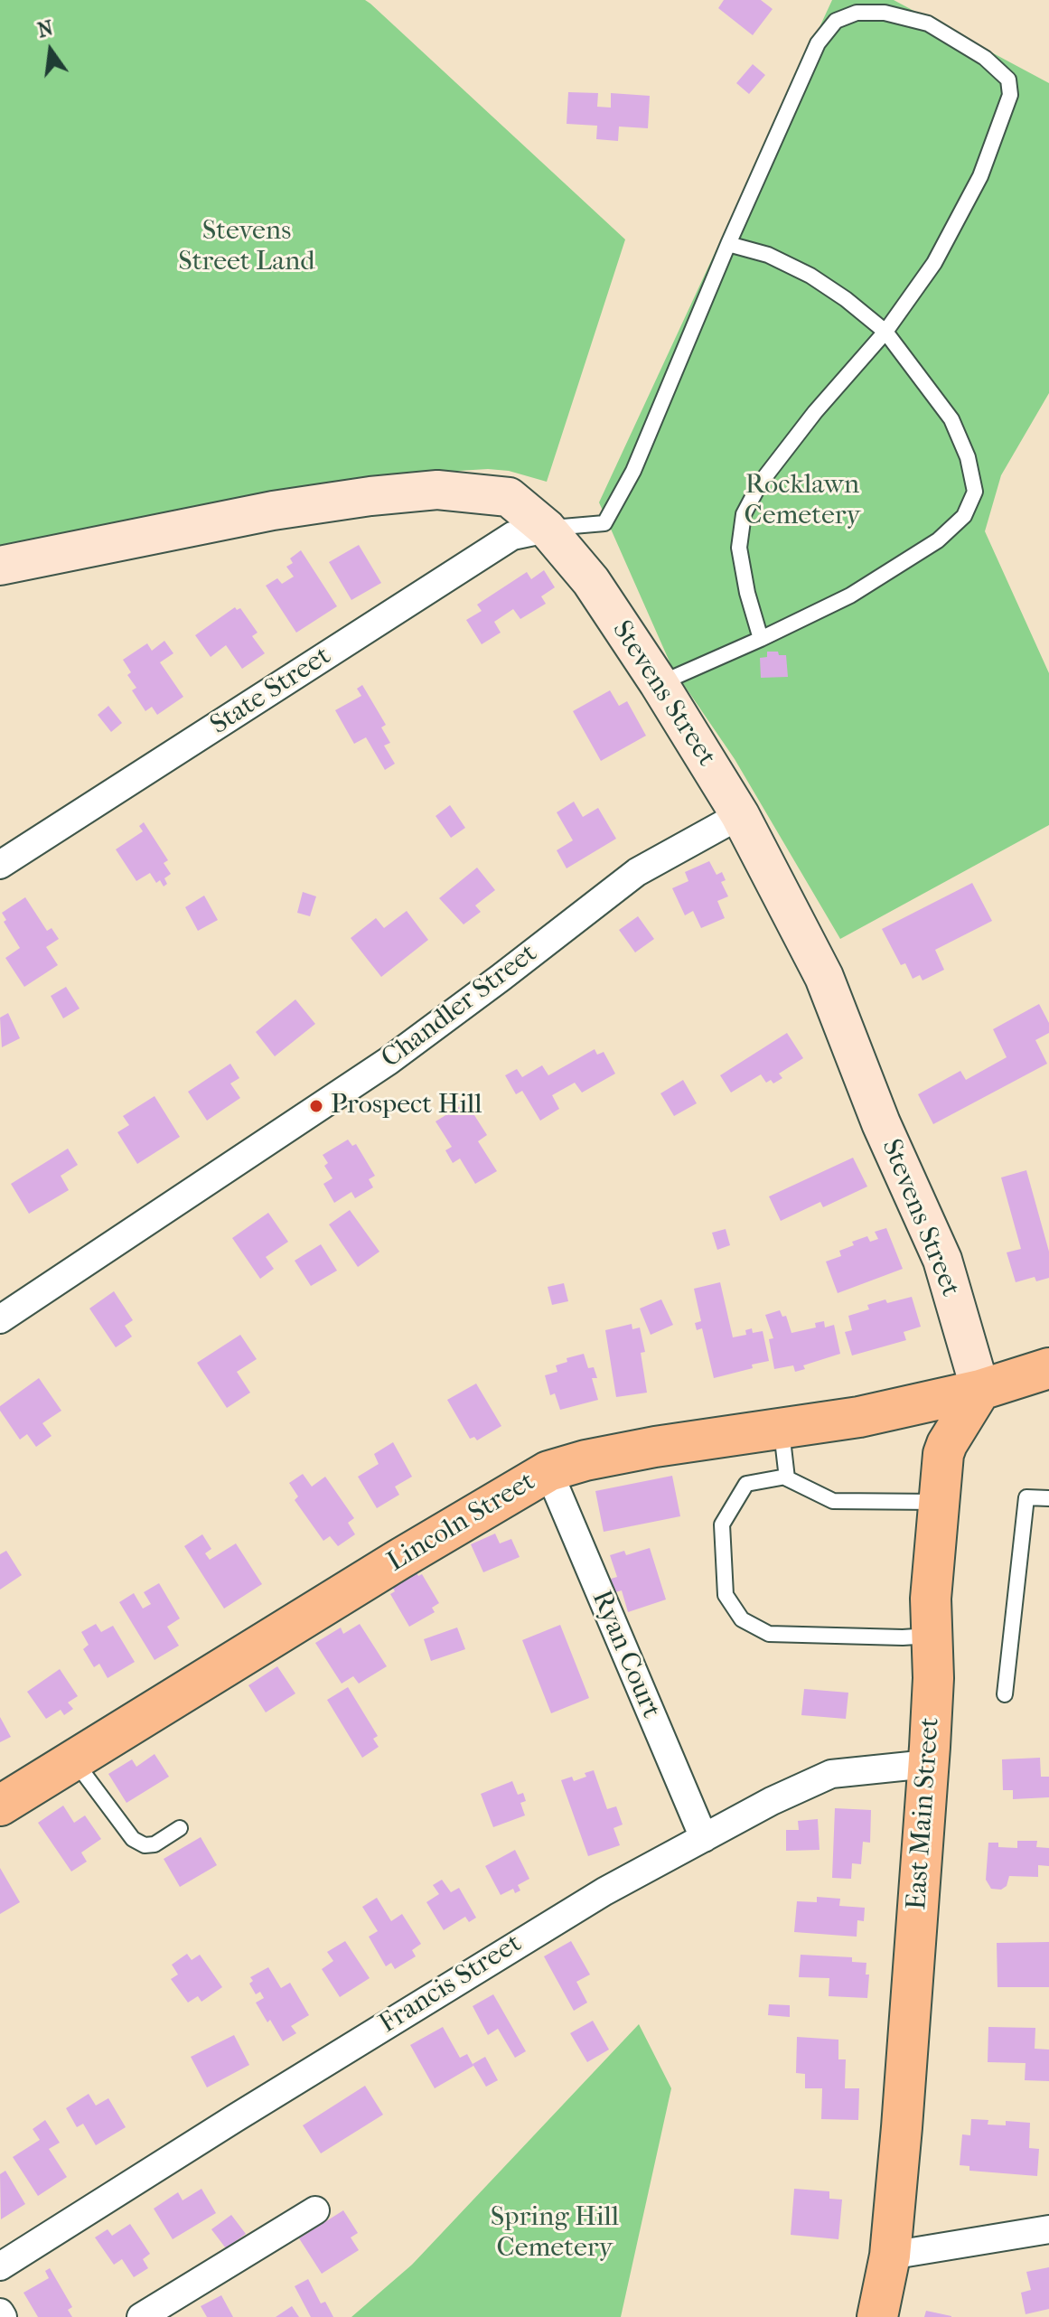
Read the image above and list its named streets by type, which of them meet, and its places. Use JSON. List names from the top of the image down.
{
  "streets": {
    "main road": ["Lincoln Street", "East Main Street"],
    "street": [
      "State Street",
      "Stevens Street",
      "Chandler Street",
      "Ryan Court",
      "Francis Street"
    ]
  },
  "crossings": [
    ["State Street", "Stevens Street"],
    ["Stevens Street", "Chandler Street"],
    ["Stevens Street", "Lincoln Street"],
    ["Stevens Street", "East Main Street"],
    ["Lincoln Street", "Ryan Court"],
    ["Lincoln Street", "East Main Street"],
    ["Ryan Court", "Francis Street"],
    ["East Main Street", "Francis Street"]
  ],
  "parks": ["Stevens Street Land", "Rocklawn Cemetery", "Spring Hill Cemetery"],
  "places": ["Prospect Hill"],
  "north": "top"
}
